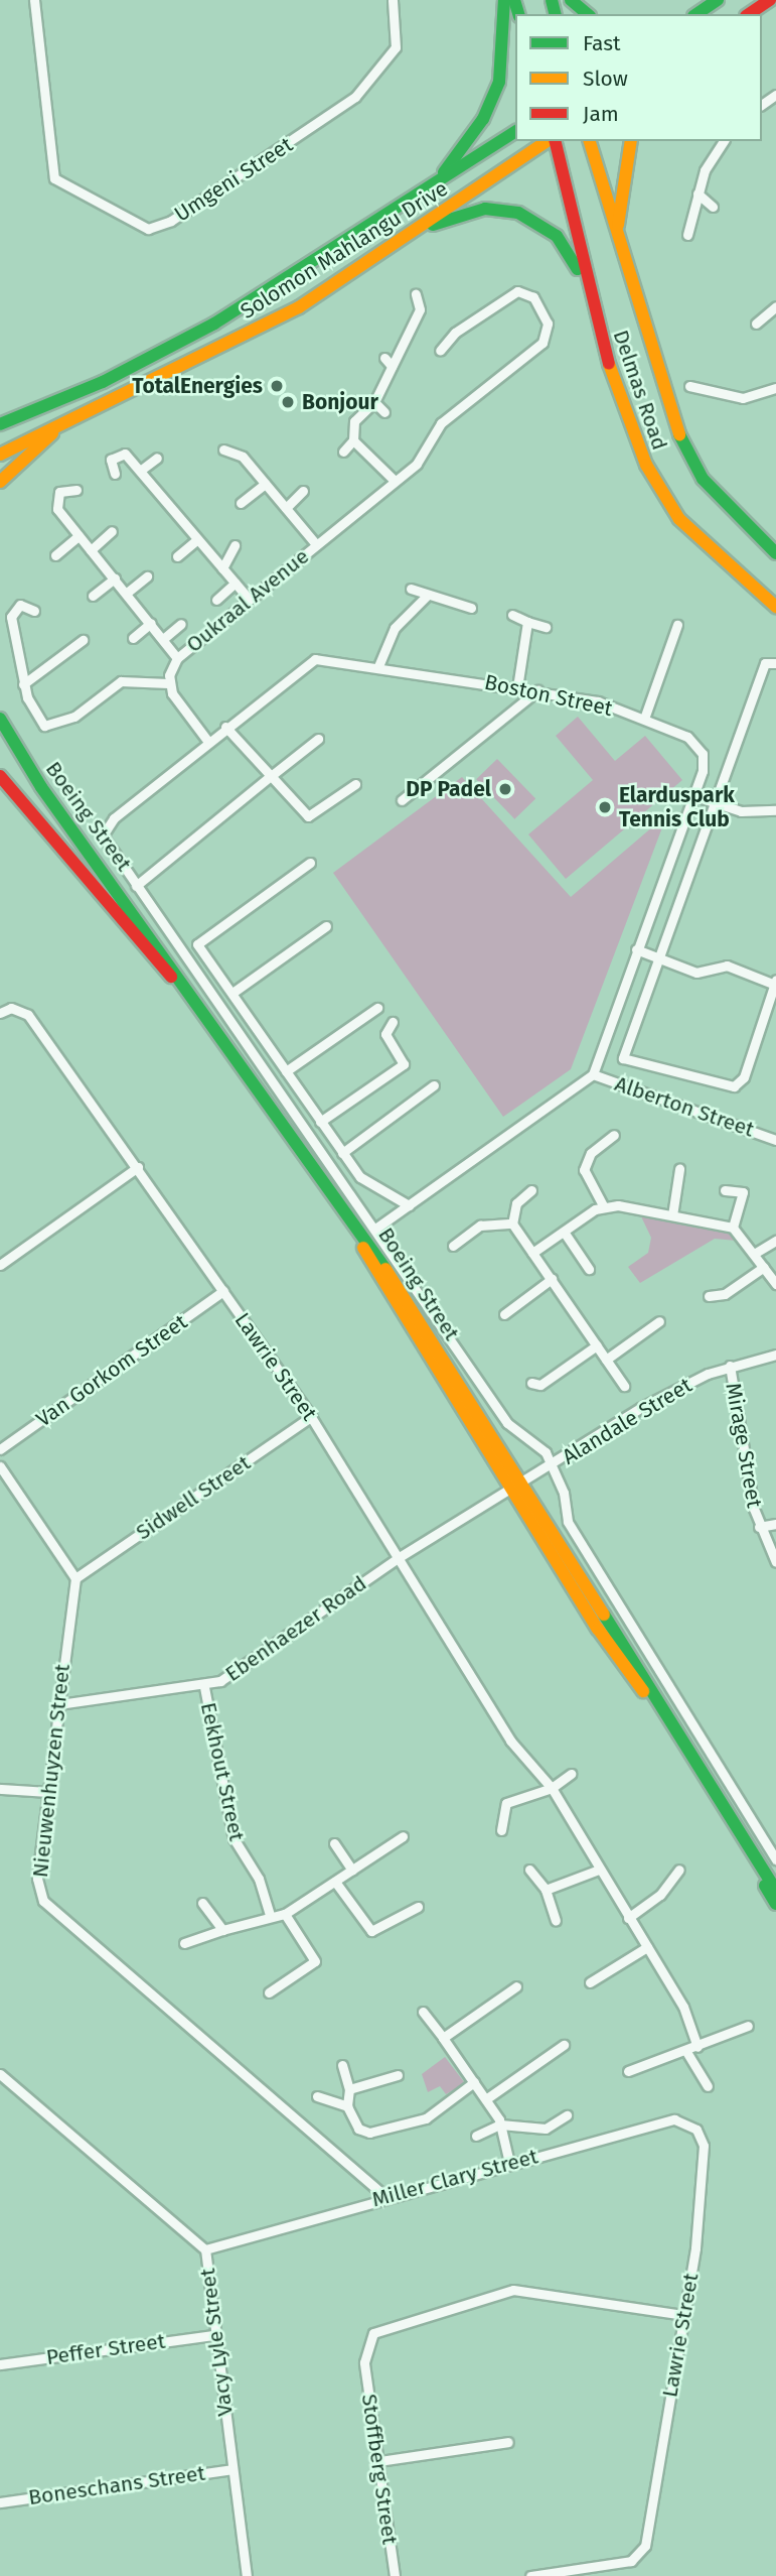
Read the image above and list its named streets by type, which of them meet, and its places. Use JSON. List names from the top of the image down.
{
  "streets": {
    "main road": ["Solomon Mahlangu Drive", "Delmas Road", "Boeing Street"],
    "street": [
      "Umgeni Street",
      "Oukraal Avenue",
      "Boston Street",
      "Alberton Street",
      "Lawrie Street",
      "Van Gorkom Street",
      "Alandale Street",
      "Mirage Street",
      "Sidwell Street",
      "Ebenhaezer Road",
      "Nieuwenhuyzen Street",
      "Eekhout Street",
      "Miller Clary Street",
      "Vacy Lyle Street",
      "Peffer Street",
      "Stoffberg Street",
      "Boneschans Street"
    ]
  },
  "crossings": [
    ["Boston Street", "Boeing Street"],
    ["Boston Street", "Alberton Street"],
    ["Boeing Street", "Alandale Street"],
    ["Boeing Street", "Ebenhaezer Road"],
    ["Lawrie Street", "Van Gorkom Street"],
    ["Lawrie Street", "Sidwell Street"],
    ["Lawrie Street", "Ebenhaezer Road"],
    ["Lawrie Street", "Miller Clary Street"],
    ["Lawrie Street", "Stoffberg Street"],
    ["Alandale Street", "Mirage Street"],
    ["Alandale Street", "Ebenhaezer Road"],
    ["Sidwell Street", "Nieuwenhuyzen Street"],
    ["Ebenhaezer Road", "Nieuwenhuyzen Street"],
    ["Ebenhaezer Road", "Eekhout Street"],
    ["Nieuwenhuyzen Street", "Miller Clary Street"],
    ["Miller Clary Street", "Vacy Lyle Street"],
    ["Vacy Lyle Street", "Peffer Street"],
    ["Vacy Lyle Street", "Boneschans Street"]
  ],
  "places": [
    "TotalEnergies",
    "Bonjour",
    "DP Padel",
    "Elarduspark Tennis Club"
  ],
  "legend": ["Fast", "Slow", "Jam"]
}
